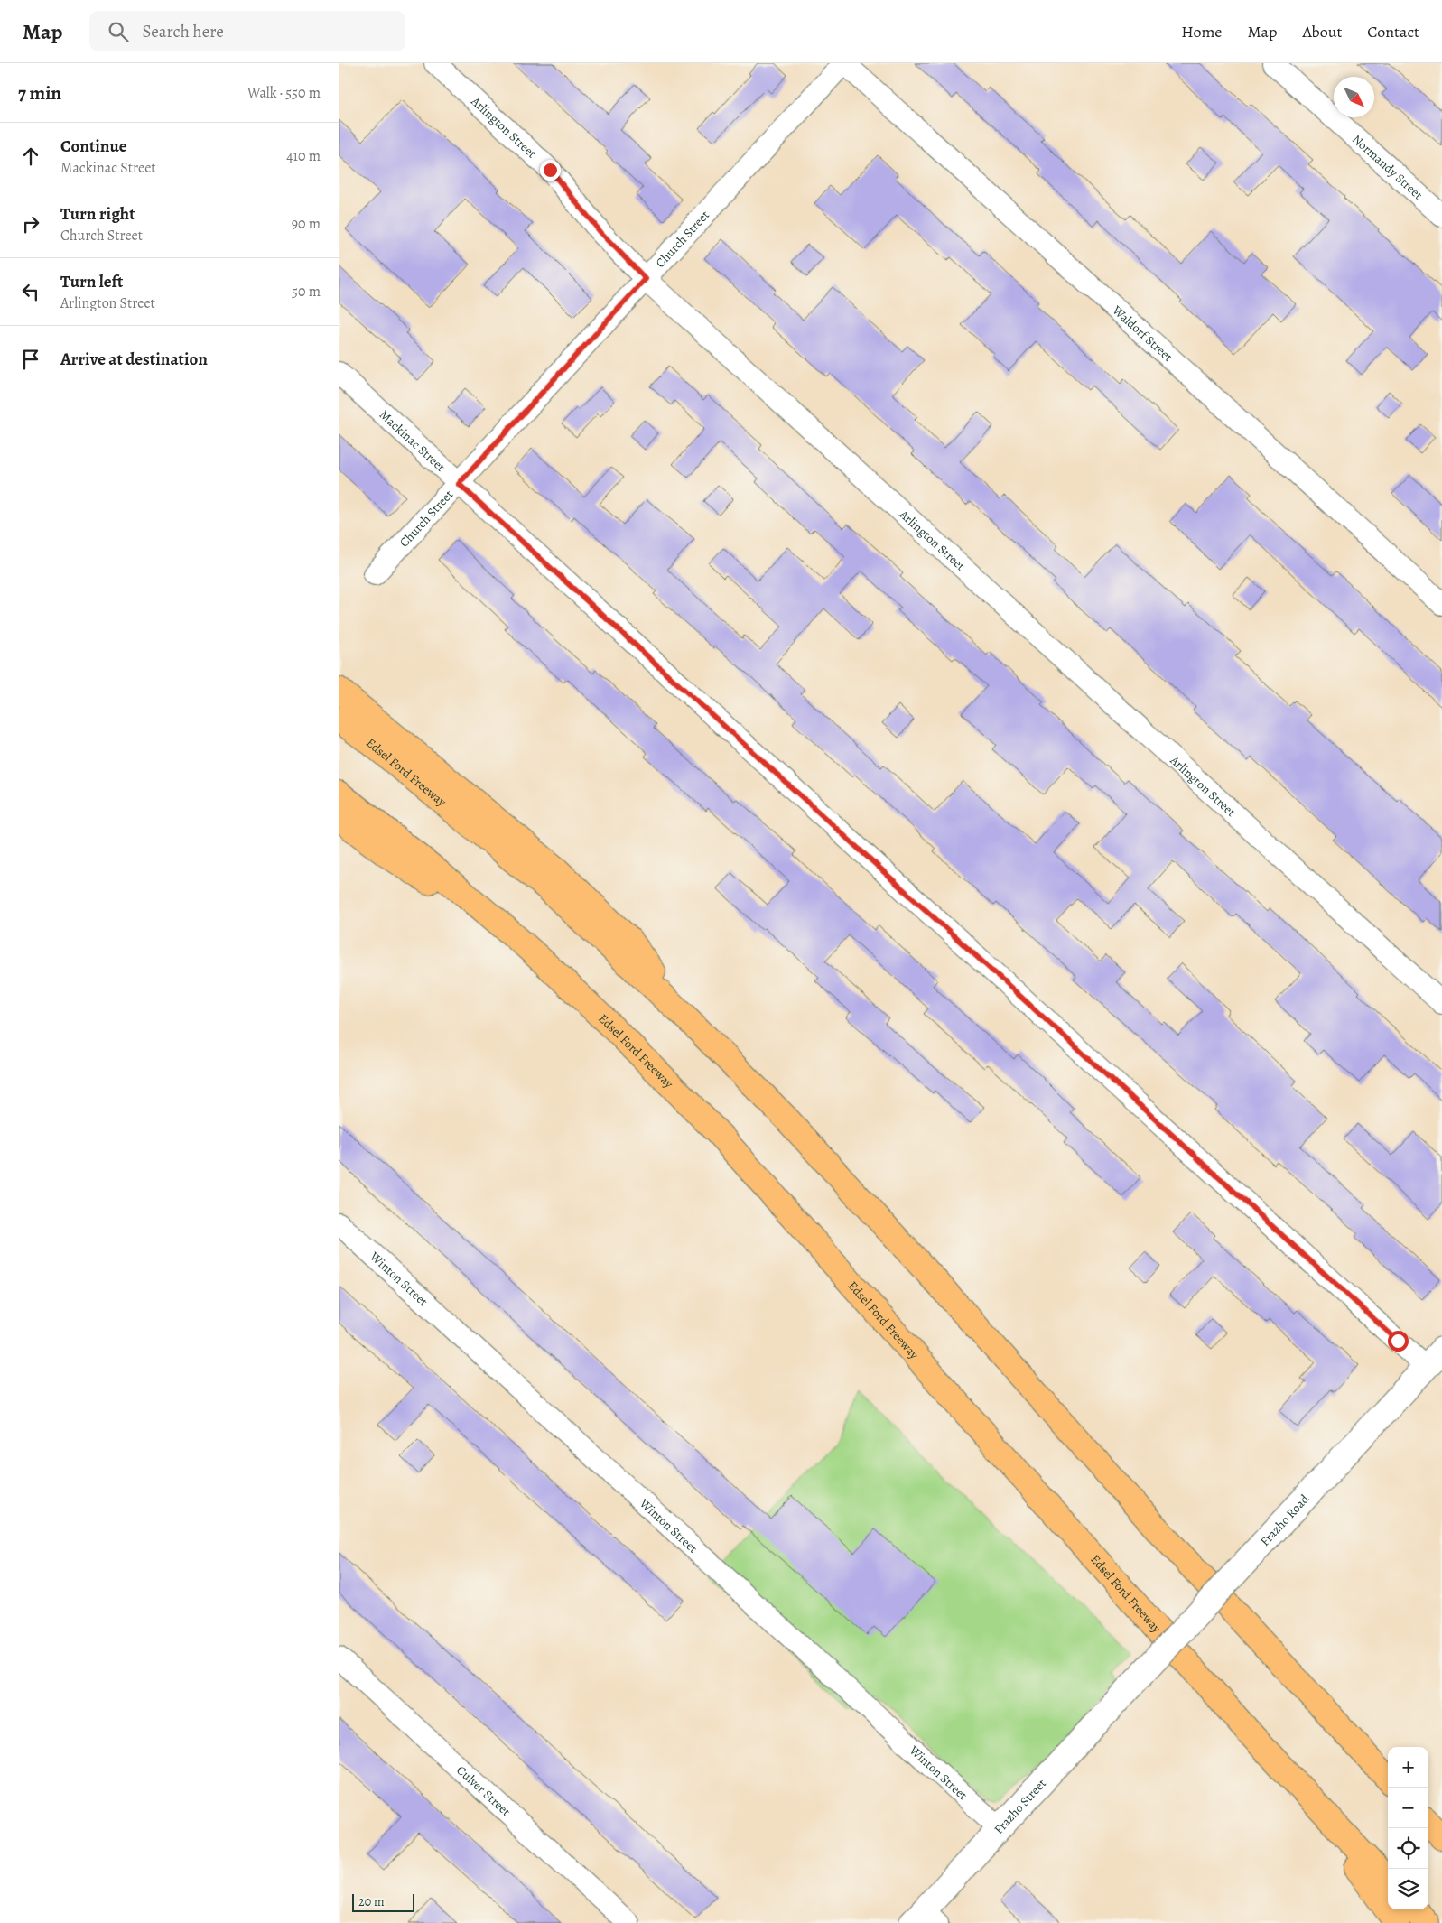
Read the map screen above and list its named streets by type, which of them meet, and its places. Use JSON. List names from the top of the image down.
{
  "streets": {
    "highway": ["Edsel Ford Freeway"],
    "street": [
      "Arlington Street",
      "Normandy Street",
      "Church Street",
      "Waldorf Street",
      "Mackinac Street",
      "Winton Street",
      "Frazho Road",
      "Culver Street",
      "Frazho Street"
    ]
  },
  "crossings": [
    ["Arlington Street", "Church Street"],
    ["Church Street", "Waldorf Street"],
    ["Church Street", "Mackinac Street"],
    ["Mackinac Street", "Frazho Road"],
    ["Winton Street", "Frazho Street"],
    ["Frazho Road", "Frazho Street"]
  ],
  "scale_bar": "20 m",
  "north": "bottom right",
  "page": {
    "header": "Map",
    "search": "Search here",
    "nav": [
      "Home",
      "Map",
      "About",
      "Contact"
    ],
    "heading": ["7 min", "Walk · 550 m"],
    "list": [
      ["Continue", "Mackinac Street", "410 m"],
      ["Turn right", "Church Street", "90 m"],
      ["Turn left", "Arlington Street", "50 m"],
      "Arrive at destination"
    ],
    "map_buttons": ["+", "−"],
    "scale": "20 m"
  }
}
